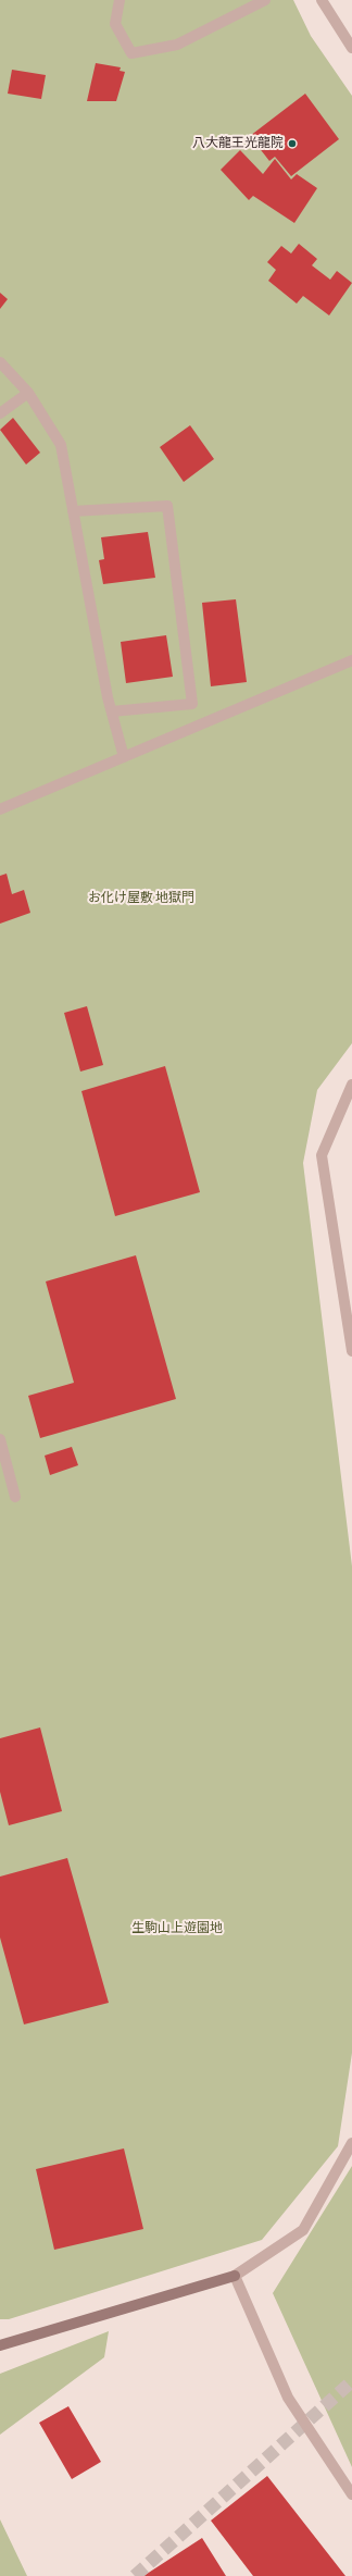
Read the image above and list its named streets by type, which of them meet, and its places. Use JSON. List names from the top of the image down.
{
  "parks": ["お化け屋敷 地獄門", "生駒山上遊園地"],
  "places": ["八大龍王光龍院"]
}
